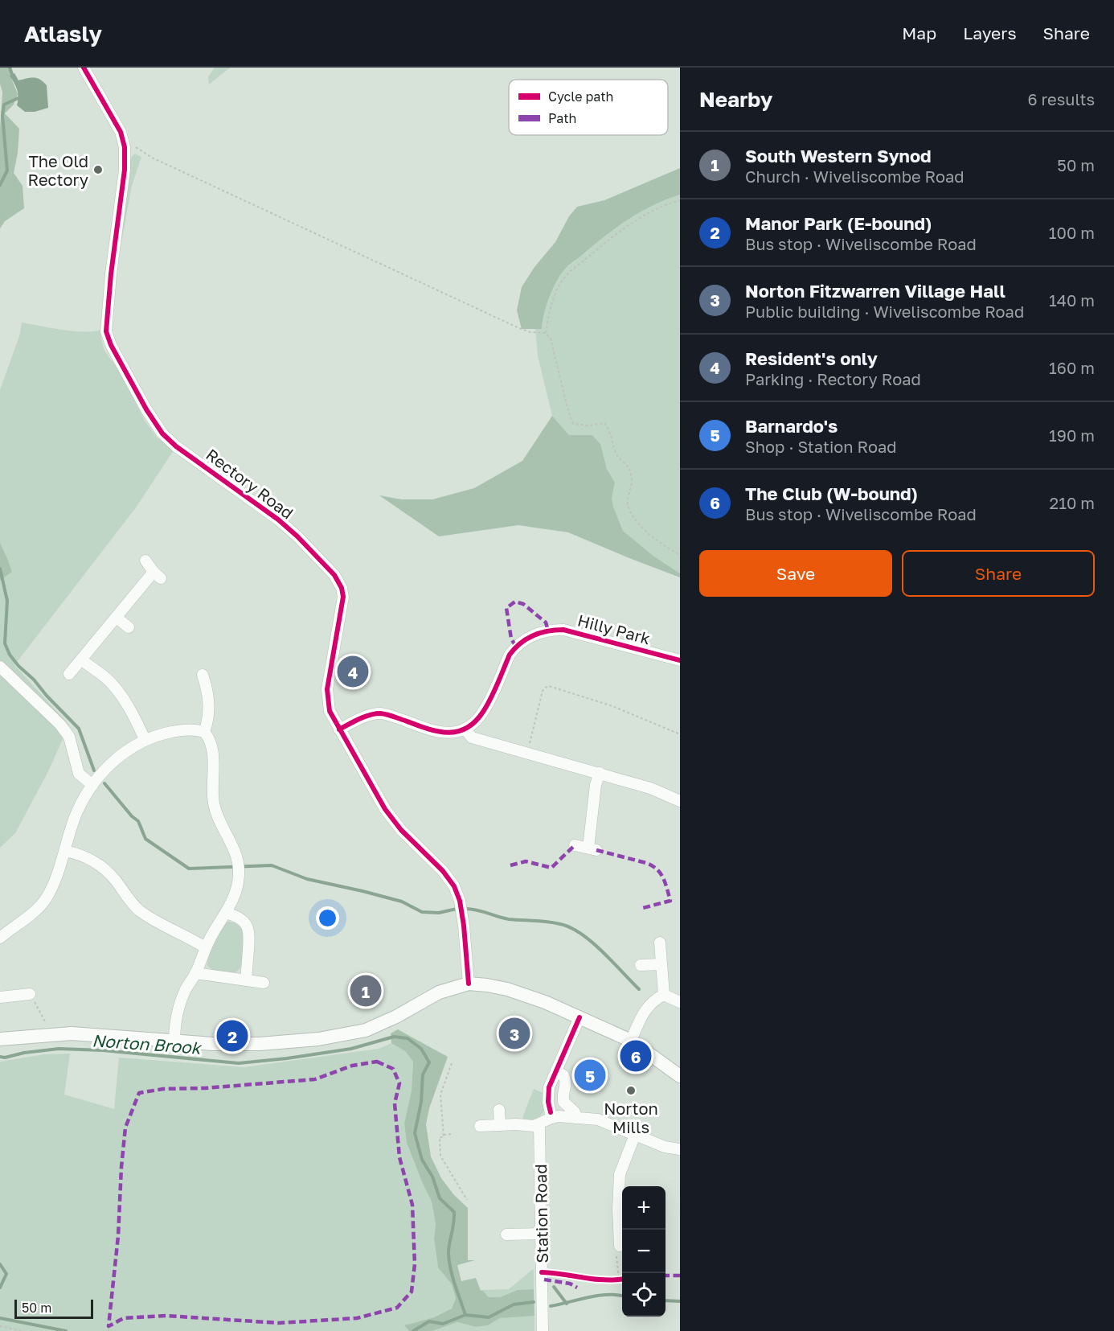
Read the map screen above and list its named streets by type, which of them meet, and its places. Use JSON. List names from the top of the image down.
{
  "streets": {
    "street": ["Rectory Road", "Hilly Park", "Station Road"]
  },
  "water": ["Norton Brook"],
  "places": ["The Old Rectory", "Norton Mills"],
  "legend": ["Cycle path", "Path"],
  "scale_bar": "50 m",
  "page": {
    "header": "Atlasly",
    "nav": ["Map", "Layers", "Share"],
    "heading": ["Nearby", "6 results"],
    "list": [
      {
        "mark": "1",
        "name": "South Western Synod",
        "note": "Church · Wiveliscombe Road",
        "value": "50 m"
      },
      {
        "mark": "2",
        "name": "Manor Park (E-bound)",
        "note": "Bus stop · Wiveliscombe Road",
        "value": "100 m"
      },
      {
        "mark": "3",
        "name": "Norton Fitzwarren Village Hall",
        "note": "Public building · Wiveliscombe Road",
        "value": "140 m"
      },
      {
        "mark": "4",
        "name": "Resident's only",
        "note": "Parking · Rectory Road",
        "value": "160 m"
      },
      {
        "mark": "5",
        "name": "Barnardo's",
        "note": "Shop · Station Road",
        "value": "190 m"
      },
      {
        "mark": "6",
        "name": "The Club (W-bound)",
        "note": "Bus stop · Wiveliscombe Road",
        "value": "210 m"
      }
    ],
    "buttons": ["Save", "Share"],
    "pins": [
      "4",
      "1",
      "3",
      "2",
      "6",
      "5"
    ],
    "map_buttons": ["+", "−"],
    "scale": "50 m"
  }
}
